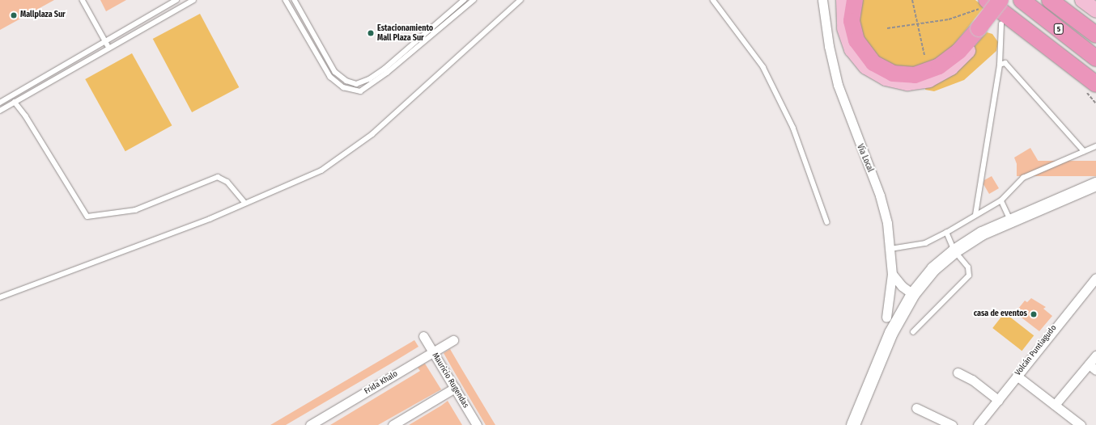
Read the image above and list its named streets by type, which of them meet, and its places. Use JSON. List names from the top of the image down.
{
  "streets": {
    "highway": ["5"],
    "street": [
      "Vía Local",
      "Volcán Puntiagudo",
      "Mauricio Rugendas",
      "Frida Khalo"
    ]
  },
  "crossings": [
    ["Mauricio Rugendas", "Frida Khalo"]
  ],
  "places": ["Mallplaza Sur", "Estacionamiento Mall Plaza Sur", "casa de eventos"]
}
